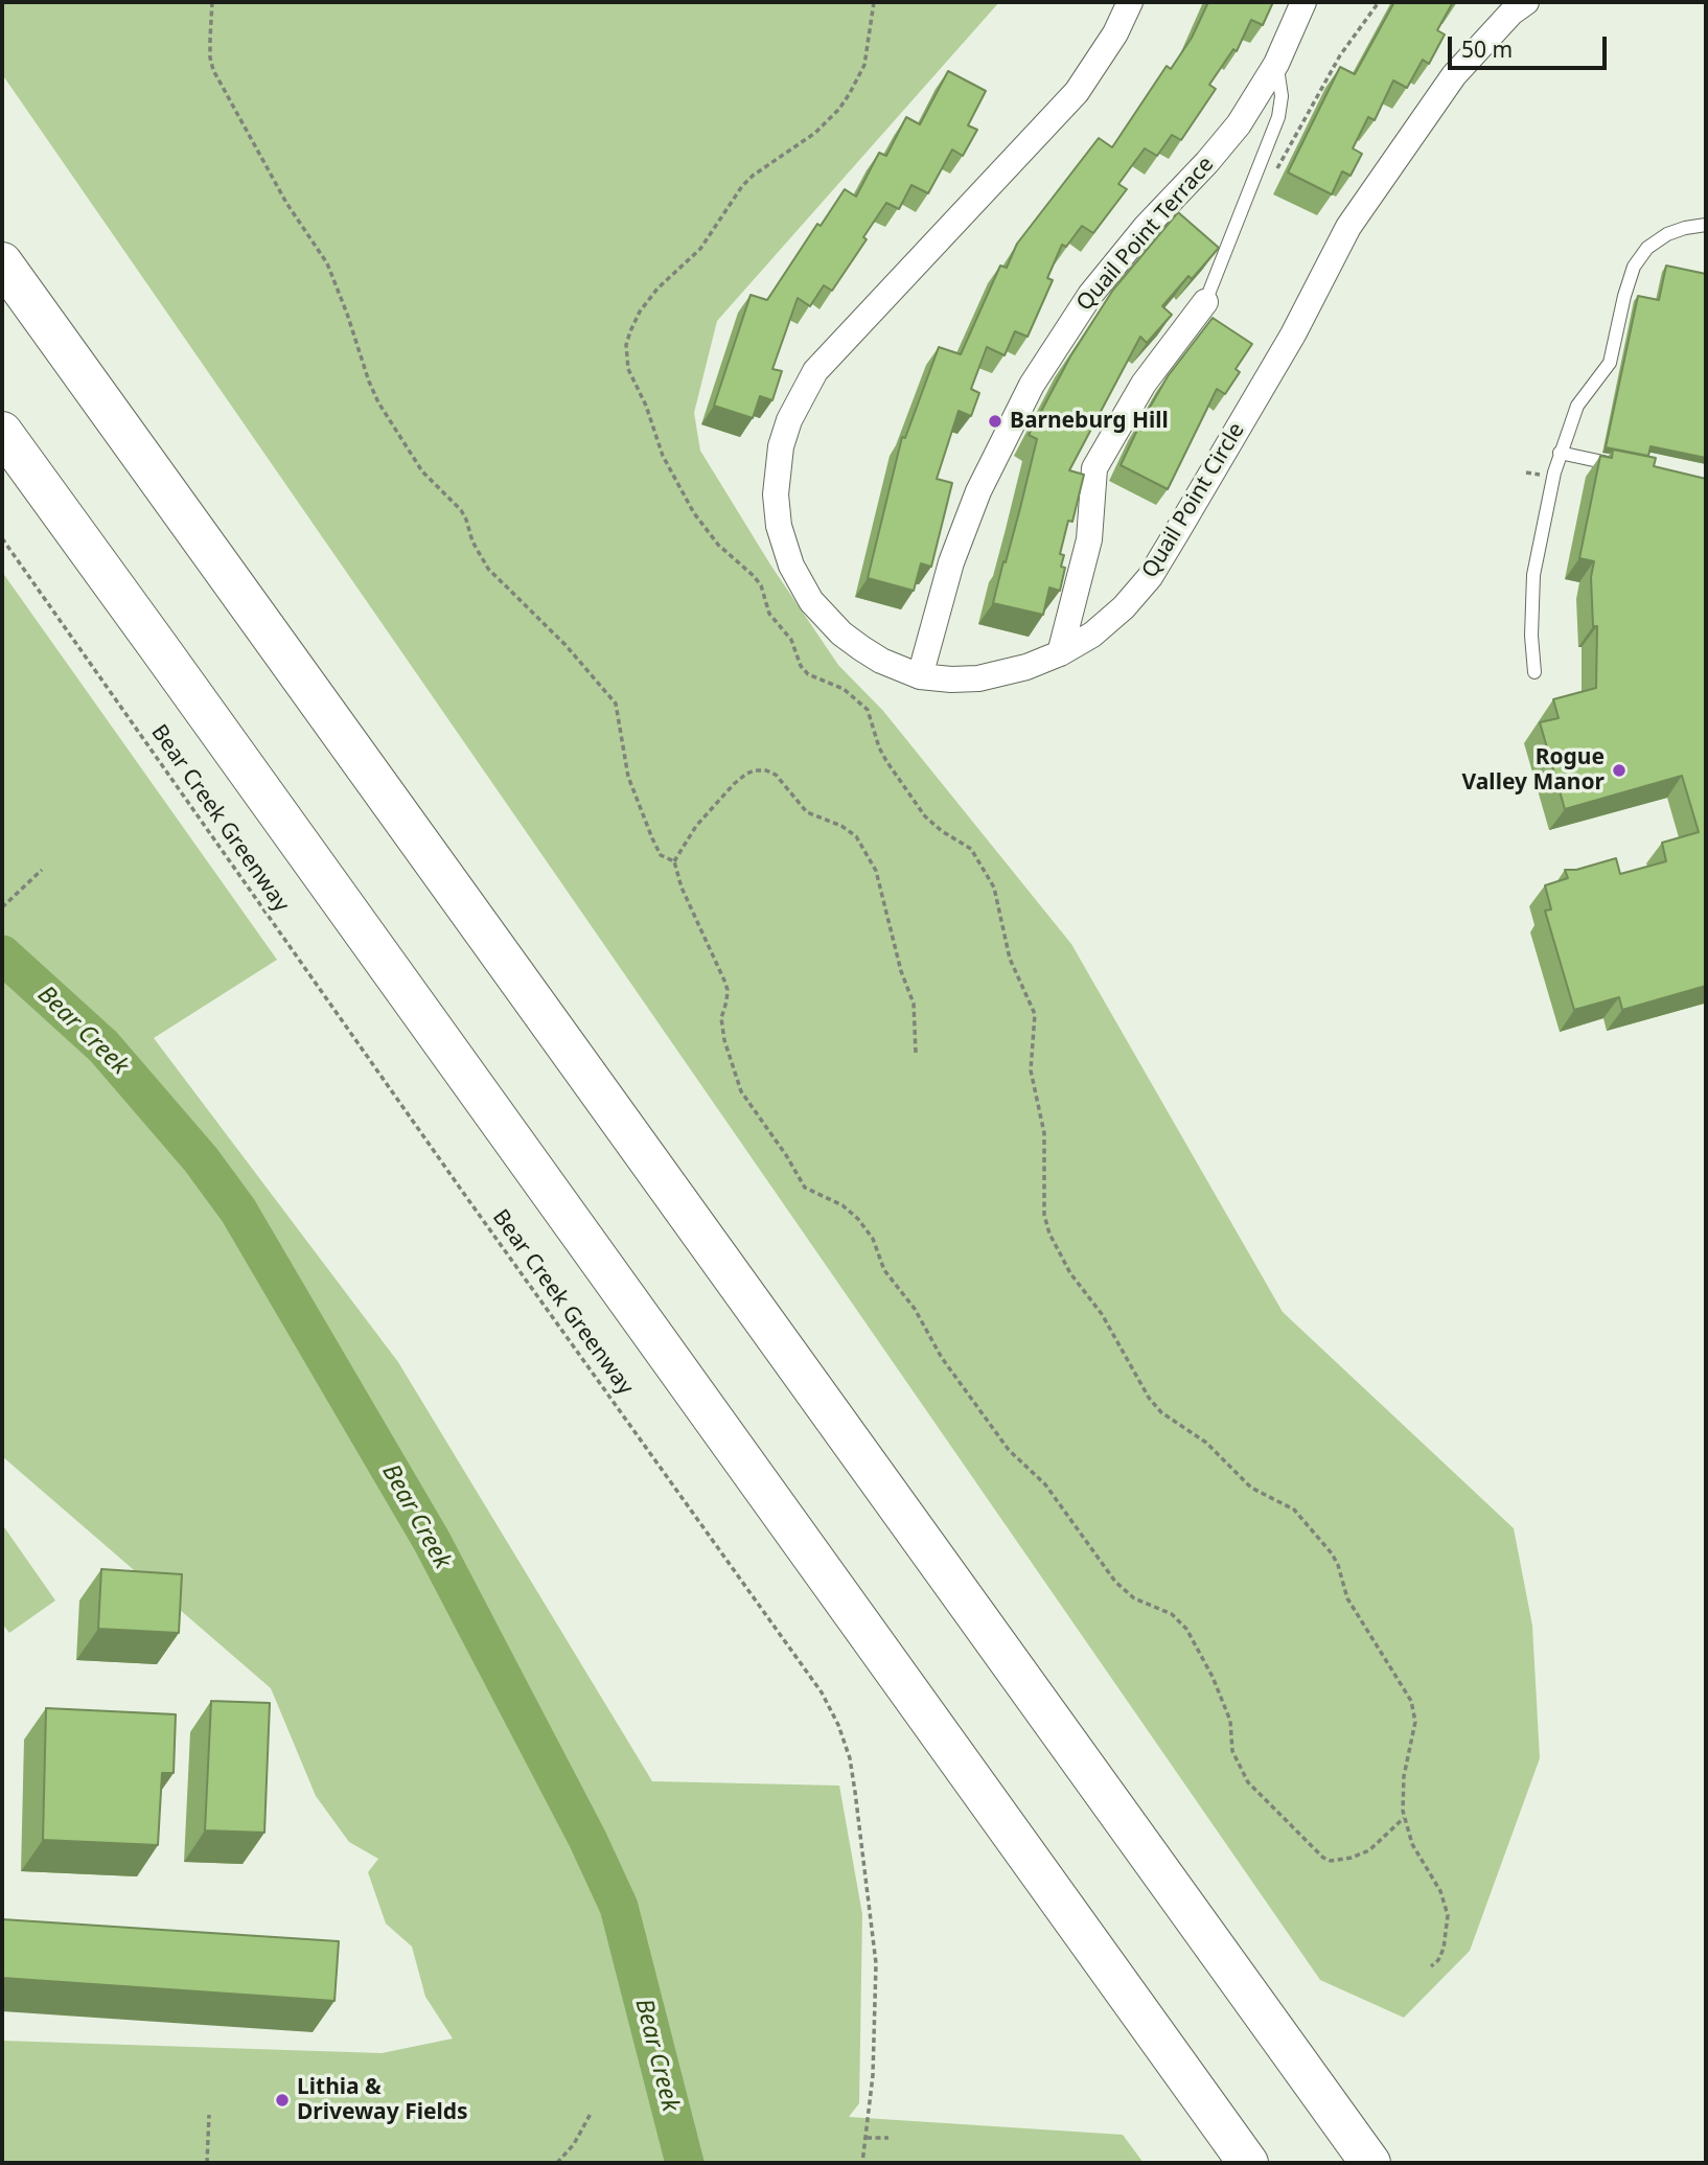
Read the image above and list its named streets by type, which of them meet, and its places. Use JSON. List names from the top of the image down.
{
  "streets": {
    "street": ["Quail Point Terrace", "Quail Point Circle"],
    "path": ["Bear Creek Greenway"]
  },
  "crossings": [
    ["Quail Point Terrace", "Quail Point Circle"]
  ],
  "water": ["Bear Creek"],
  "places": ["Barneburg Hill", "Rogue Valley Manor", "Lithia & Driveway Fields"],
  "scale_bar": "50 m"
}
